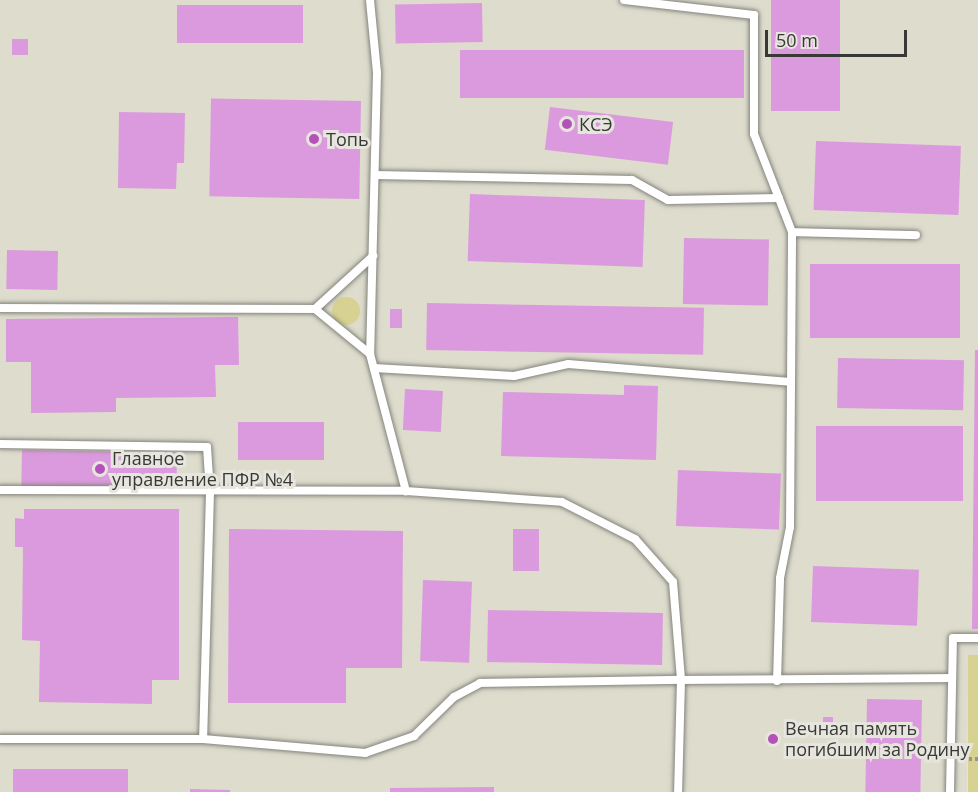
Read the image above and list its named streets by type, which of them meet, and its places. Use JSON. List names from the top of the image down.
{
  "places": [
    "КСЭ",
    "Топь",
    "Главное управление ПФР №4",
    "Вечная память погибшим за Родину"
  ],
  "scale_bar": "50 m"
}
